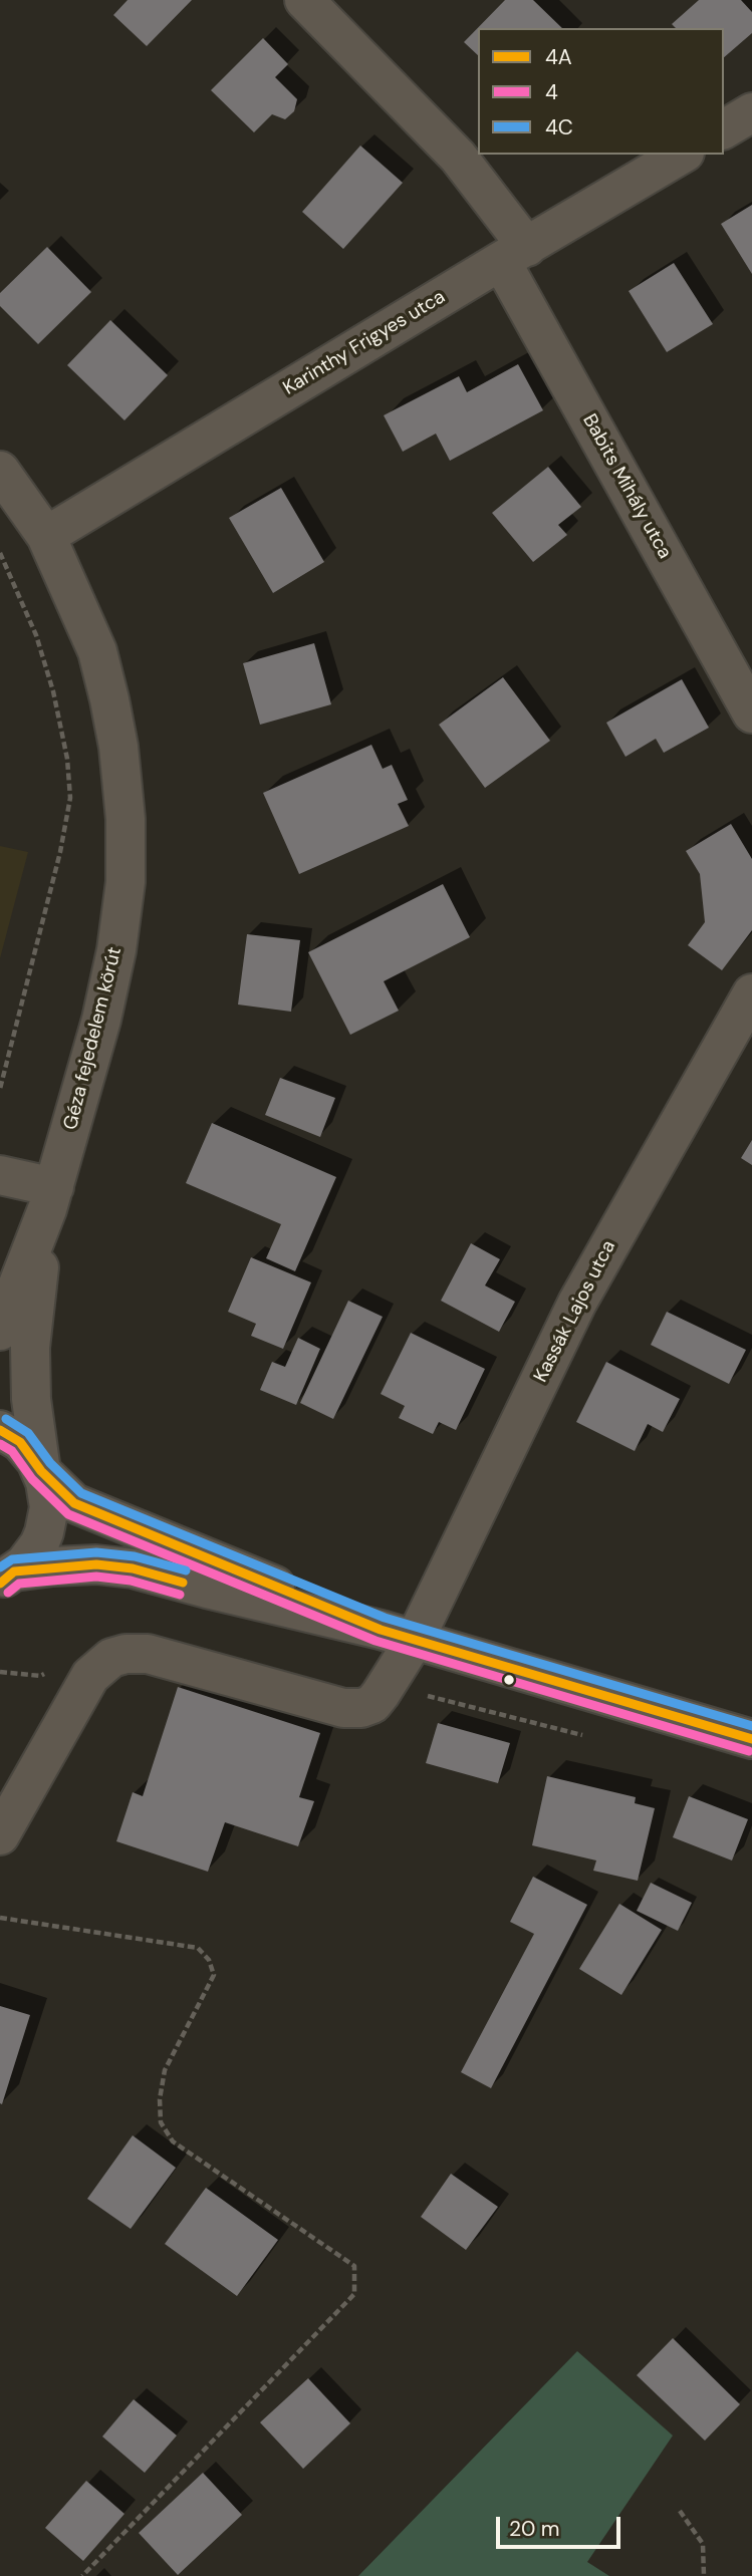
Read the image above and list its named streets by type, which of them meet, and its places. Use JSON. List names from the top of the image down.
{
  "streets": {
    "street": [
      "Karinthy Frigyes utca",
      "Babits Mihály utca",
      "Géza fejedelem körút",
      "Kassák Lajos utca"
    ]
  },
  "crossings": [
    ["Karinthy Frigyes utca", "Babits Mihály utca"],
    ["Karinthy Frigyes utca", "Géza fejedelem körút"]
  ],
  "lines": ["transit line 4C", "transit line 4A", "transit line 4"],
  "legend": ["4A", "4", "4C"],
  "scale_bar": "20 m"
}
